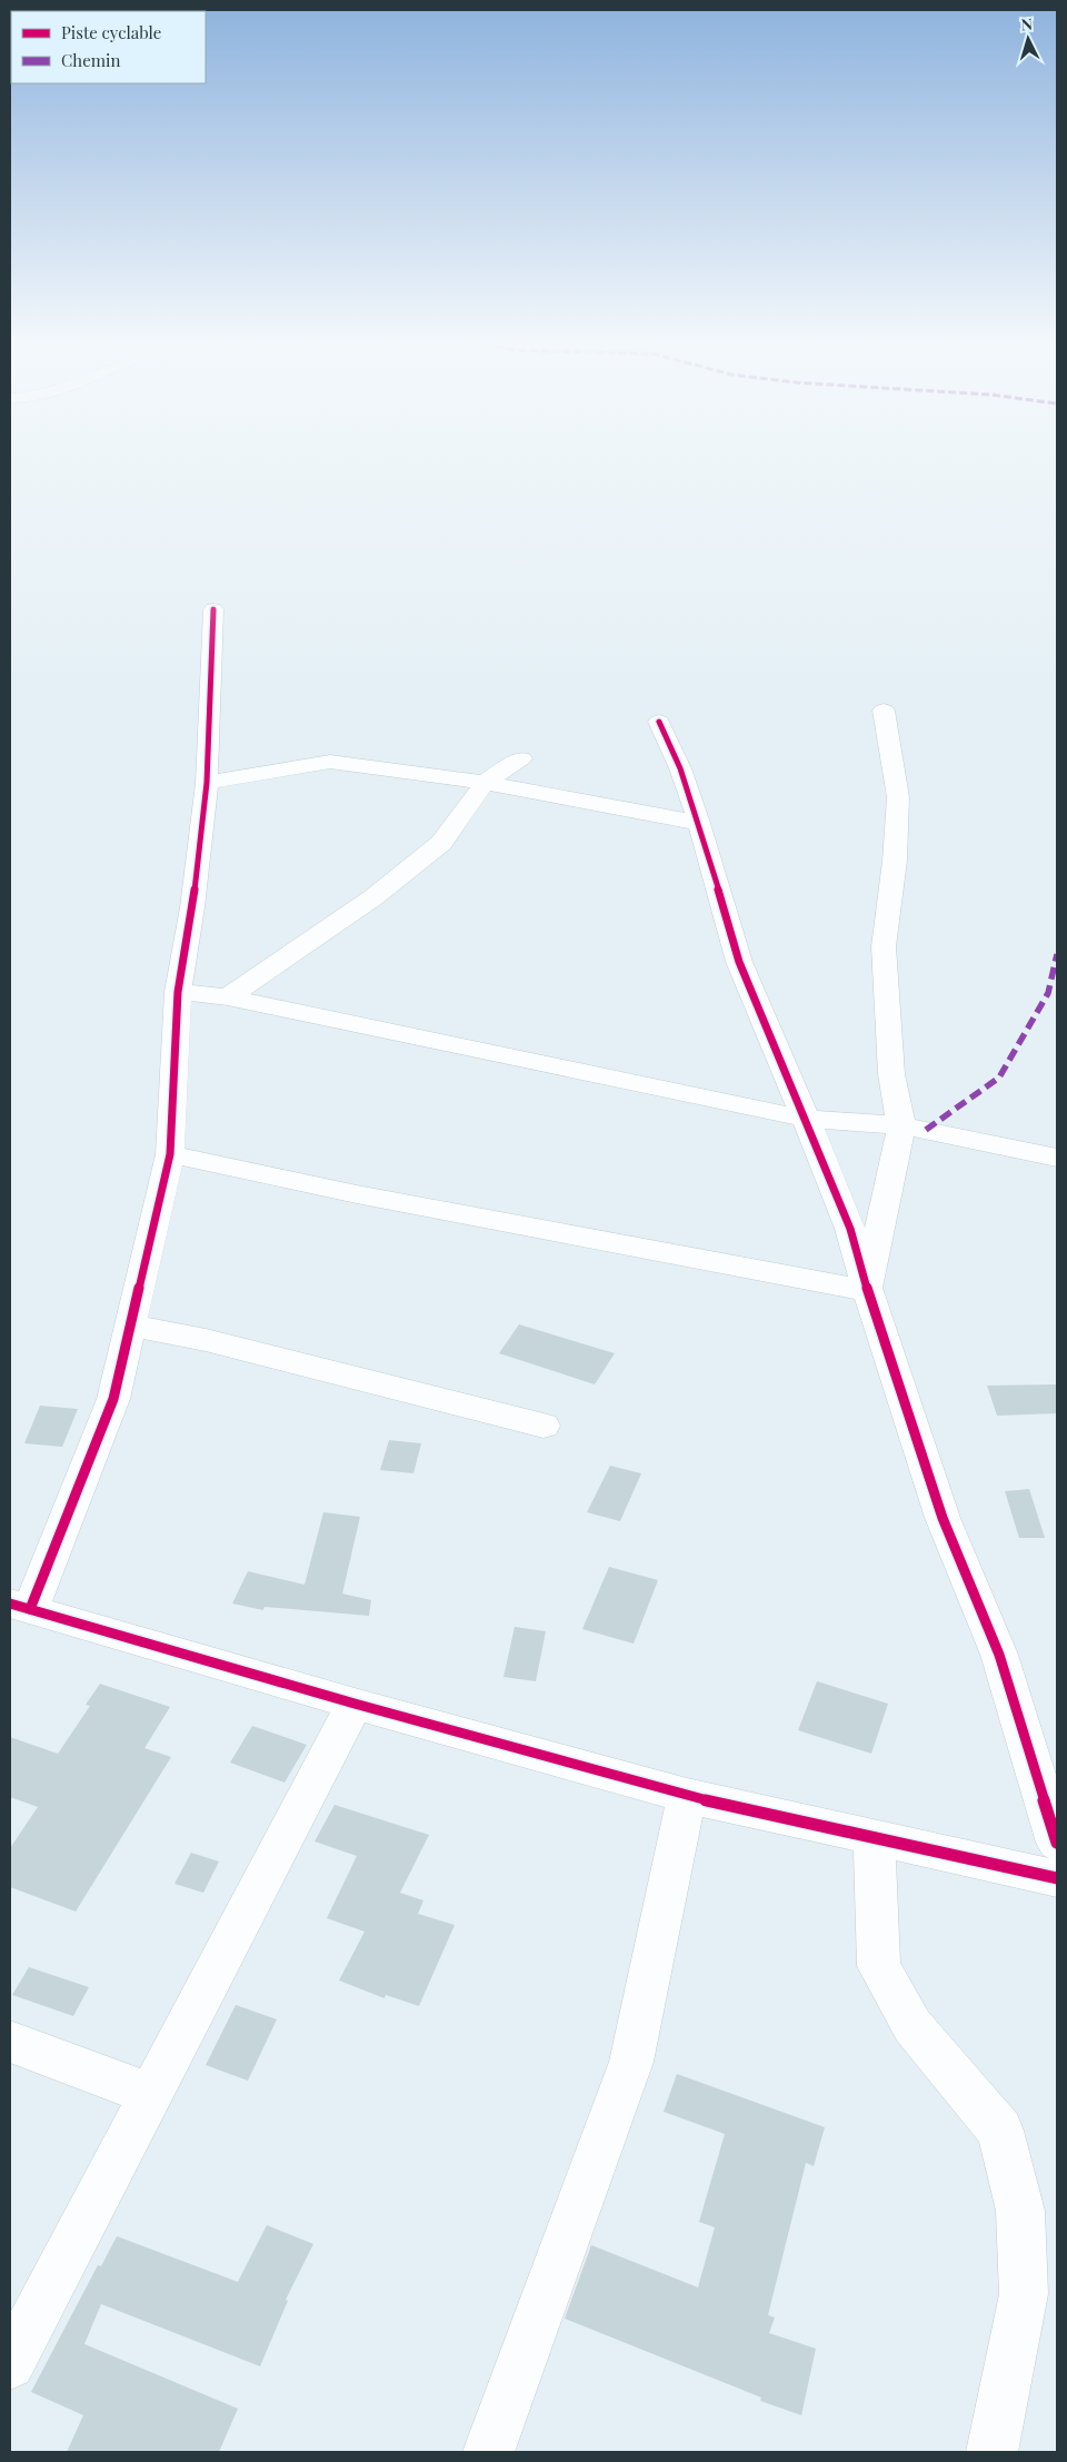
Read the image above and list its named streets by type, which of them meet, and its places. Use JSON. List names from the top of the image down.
{
  "legend": ["Piste cyclable", "Chemin"],
  "north": "top"
}
